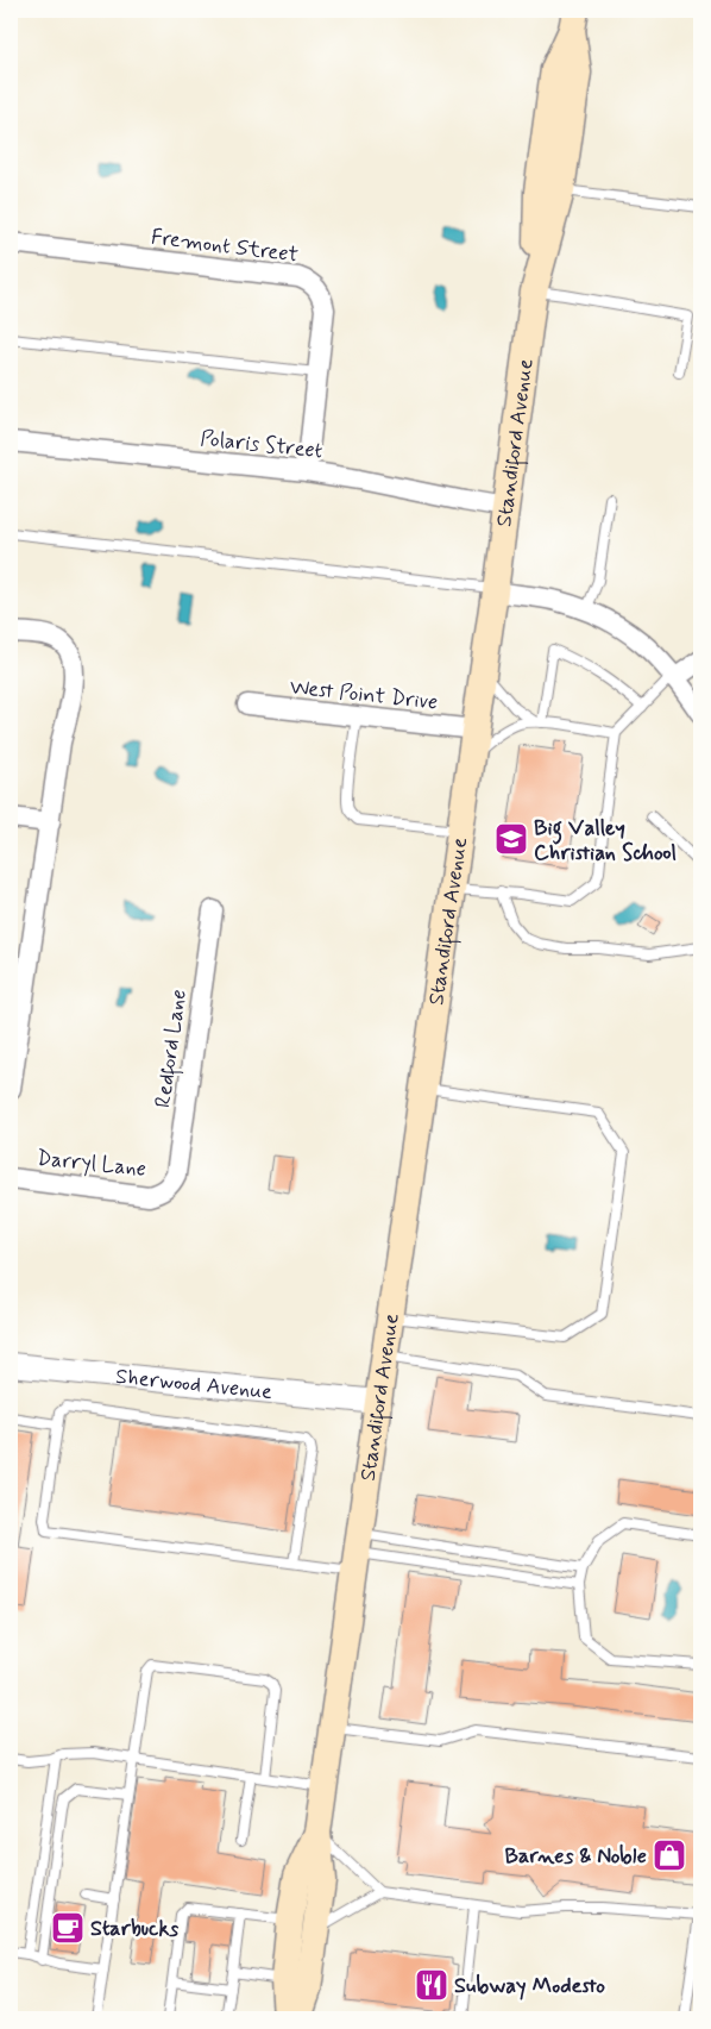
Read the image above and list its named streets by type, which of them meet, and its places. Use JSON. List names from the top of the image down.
{
  "streets": {
    "main road": ["Standiford Avenue"],
    "street": [
      "Fremont Street",
      "Polaris Street",
      "West Point Drive",
      "Redford Lane",
      "Darryl Lane",
      "Sherwood Avenue"
    ]
  },
  "crossings": [
    ["Fremont Street", "Polaris Street"],
    ["Polaris Street", "Standiford Avenue"],
    ["Standiford Avenue", "West Point Drive"],
    ["Standiford Avenue", "Sherwood Avenue"],
    ["Redford Lane", "Darryl Lane"]
  ],
  "places": {
    "school or university": ["Big Valley Christian School"],
    "shop": ["Barnes & Noble"],
    "cafe": ["Starbucks"],
    "restaurant": ["Subway Modesto"]
  }
}
